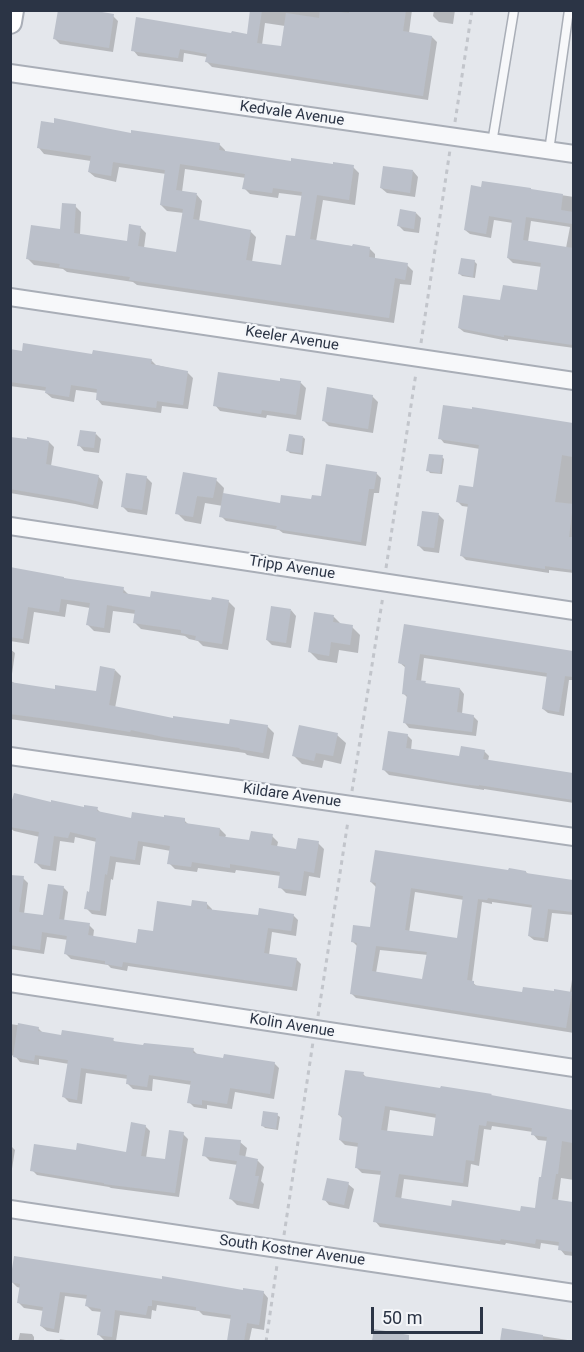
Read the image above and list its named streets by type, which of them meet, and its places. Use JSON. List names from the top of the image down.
{
  "streets": {
    "street": [
      "Kedvale Avenue",
      "Keeler Avenue",
      "Tripp Avenue",
      "Kildare Avenue",
      "Kolin Avenue",
      "South Kostner Avenue"
    ]
  },
  "scale_bar": "50 m"
}
